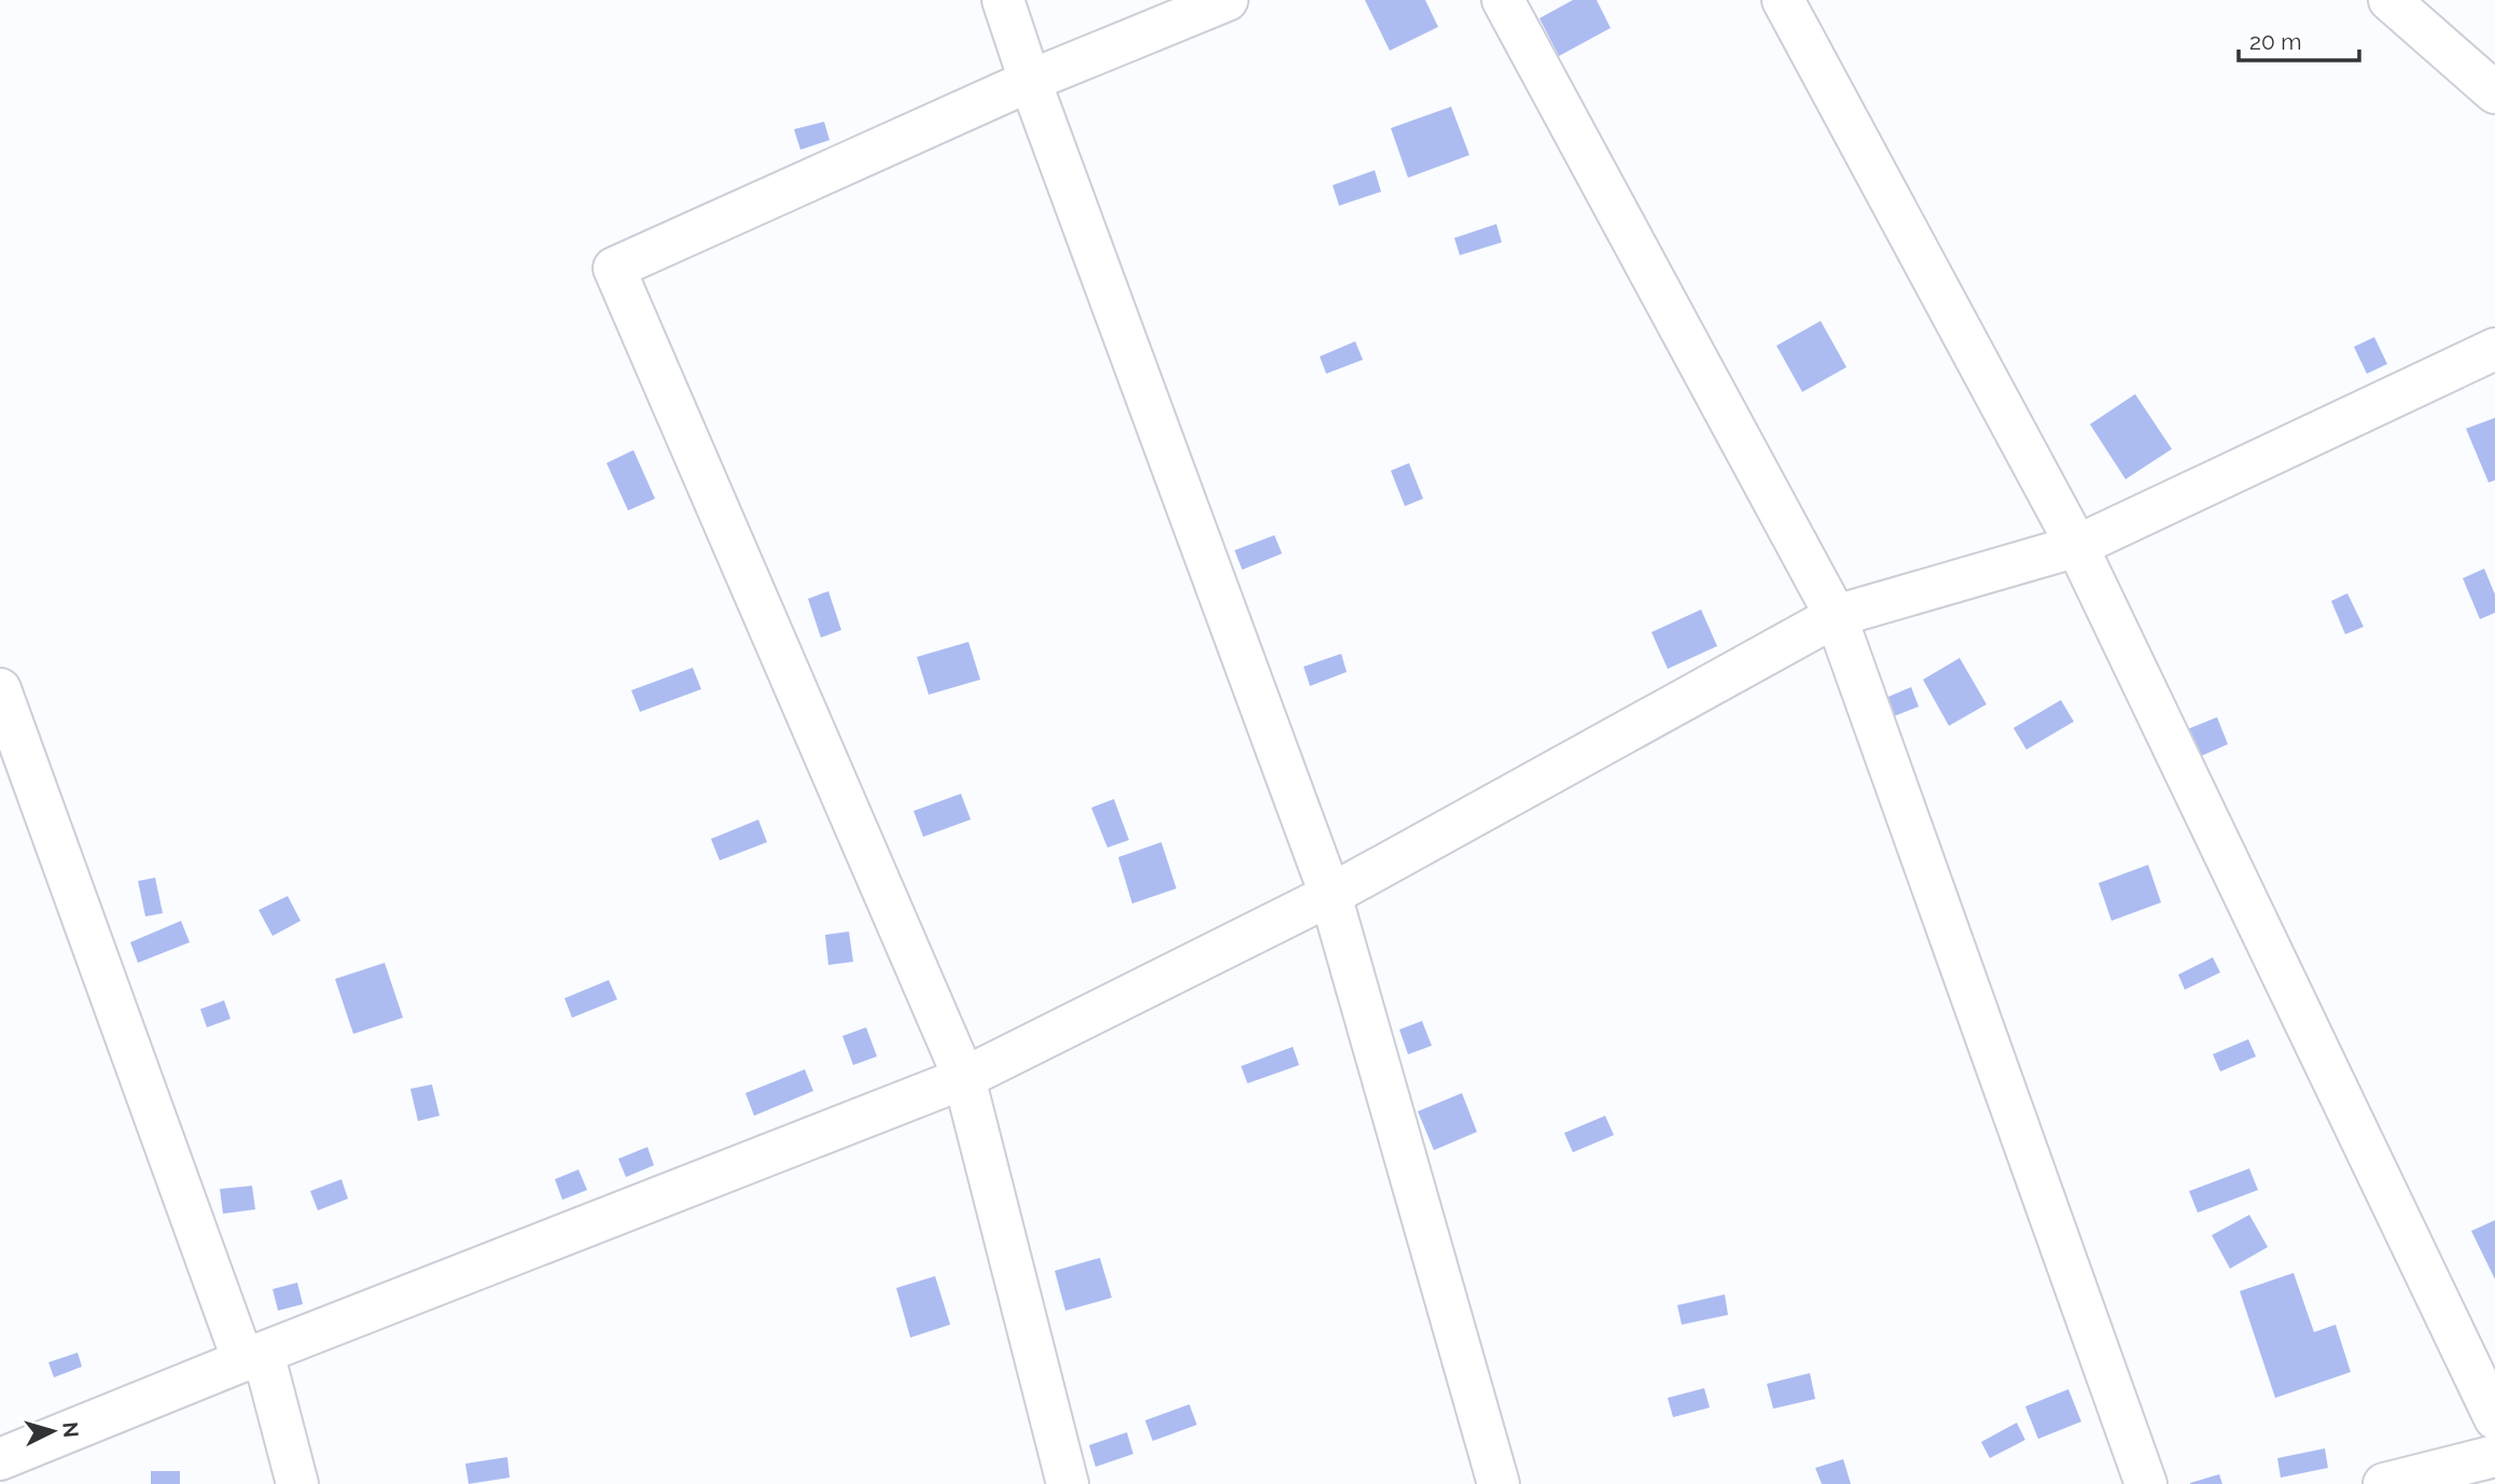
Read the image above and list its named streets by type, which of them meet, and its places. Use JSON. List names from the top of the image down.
{
  "scale_bar": "20 m",
  "north": "right"
}
